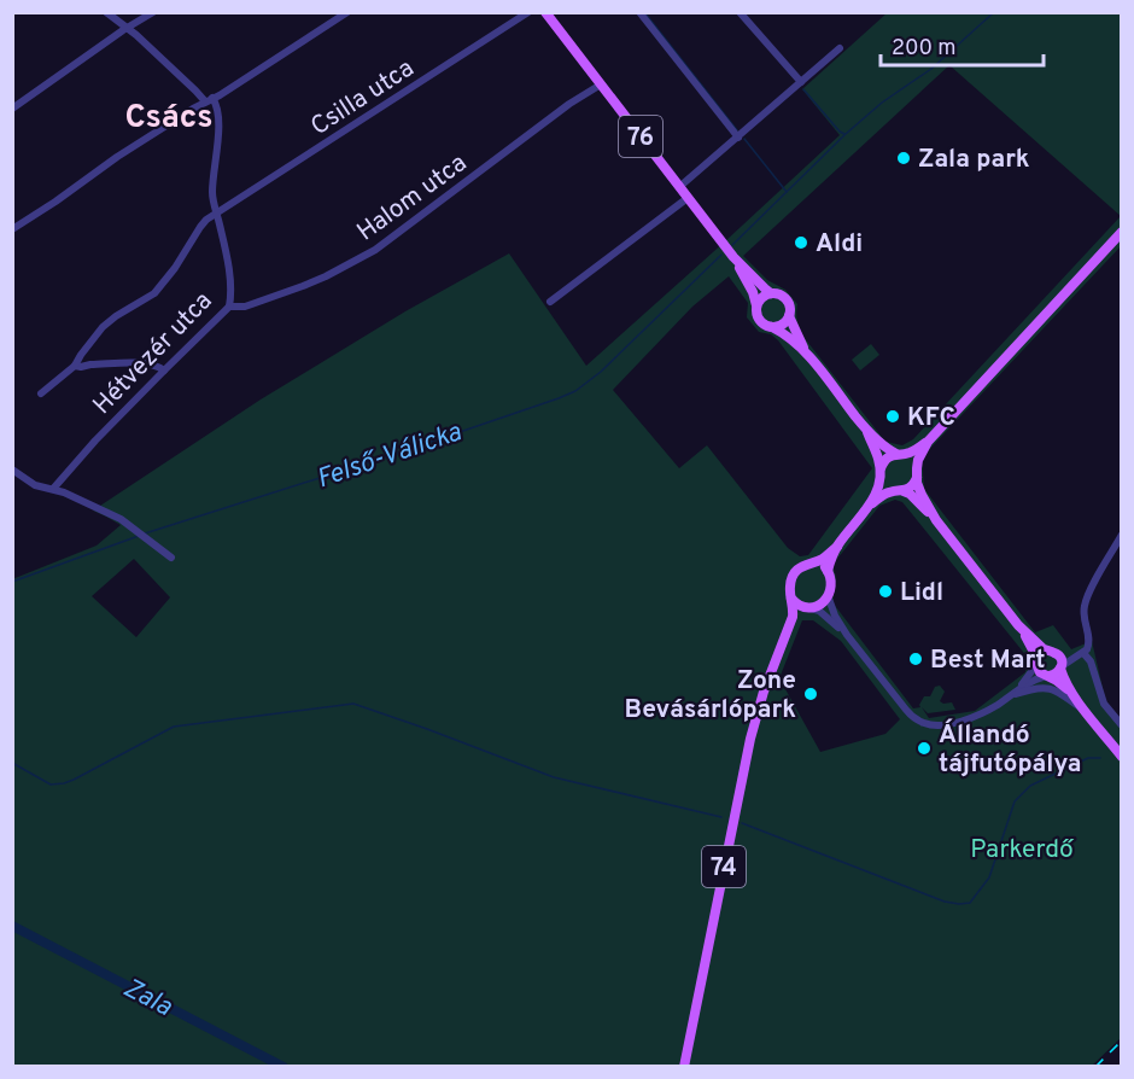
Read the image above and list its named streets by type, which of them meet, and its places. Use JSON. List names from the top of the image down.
{
  "streets": {
    "main road": ["76", "74"],
    "street": ["Csilla utca", "Halom utca", "Hétvezér utca"]
  },
  "crossings": [
    ["Csilla utca", "Hétvezér utca"],
    ["76", "Halom utca"],
    ["76", "74"],
    ["Halom utca", "Hétvezér utca"]
  ],
  "districts": ["Csács"],
  "water": ["Felső-Válicka", "Zala"],
  "parks": ["Parkerdő"],
  "places": [
    "Zala park",
    "Aldi",
    "KFC",
    "Lidl",
    "Best Mart",
    "Zone Bevásárlópark",
    "Állandó tájfutópálya"
  ],
  "scale_bar": "200 m"
}
